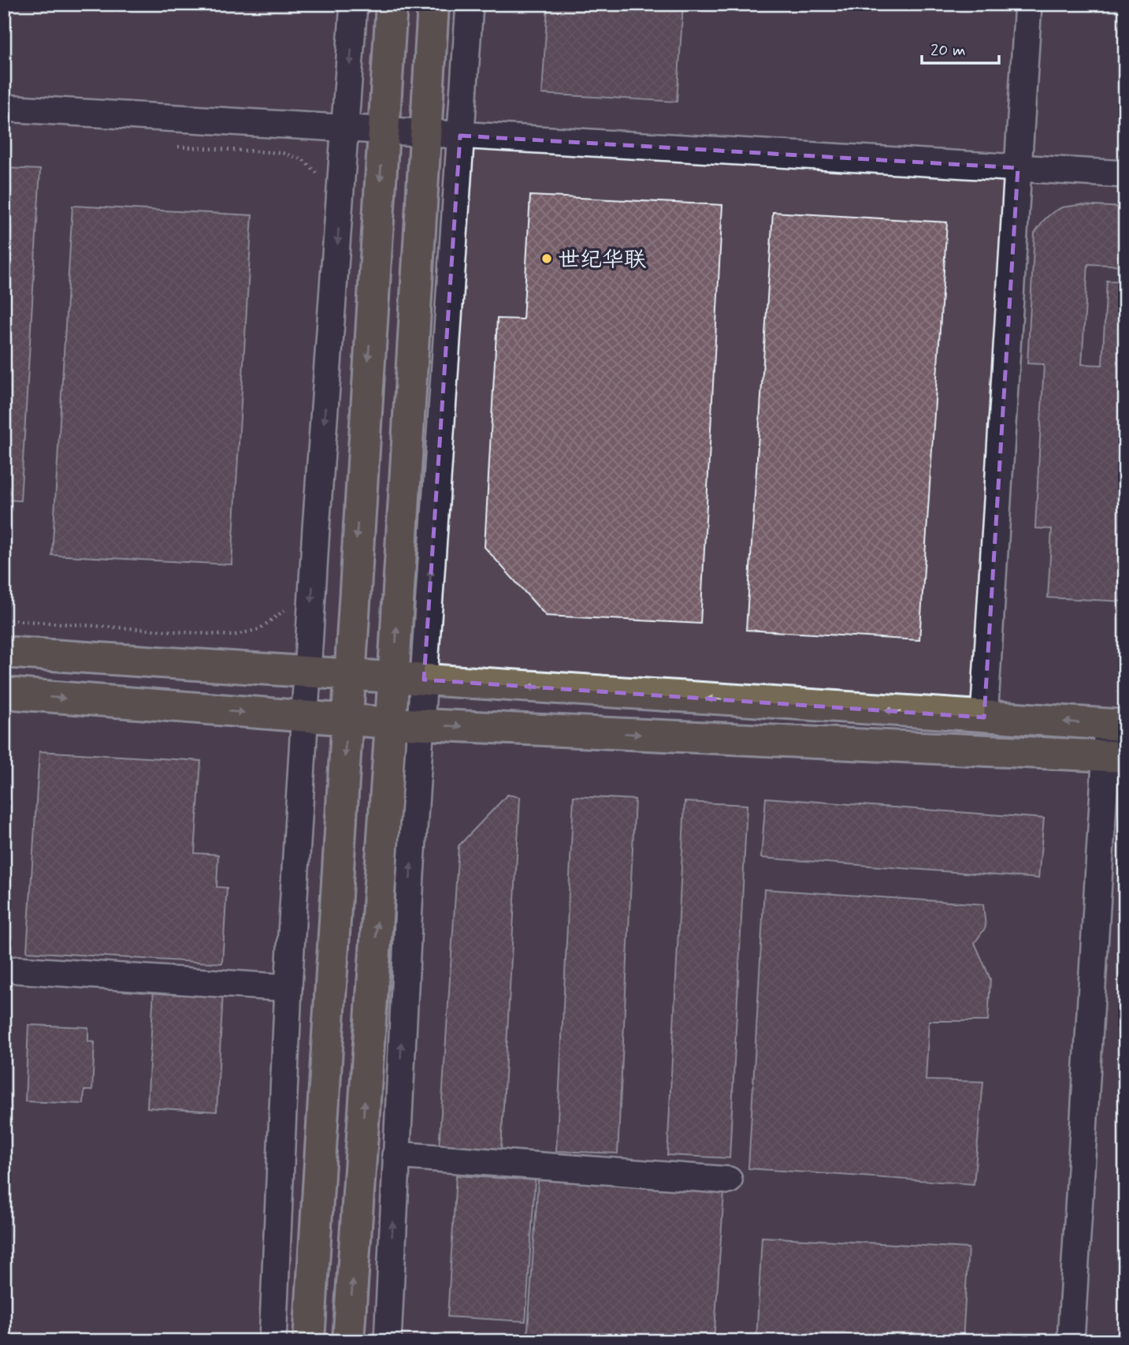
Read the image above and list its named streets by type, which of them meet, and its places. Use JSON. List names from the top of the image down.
{
  "places": ["世纪华联"],
  "scale_bar": "20 m"
}
